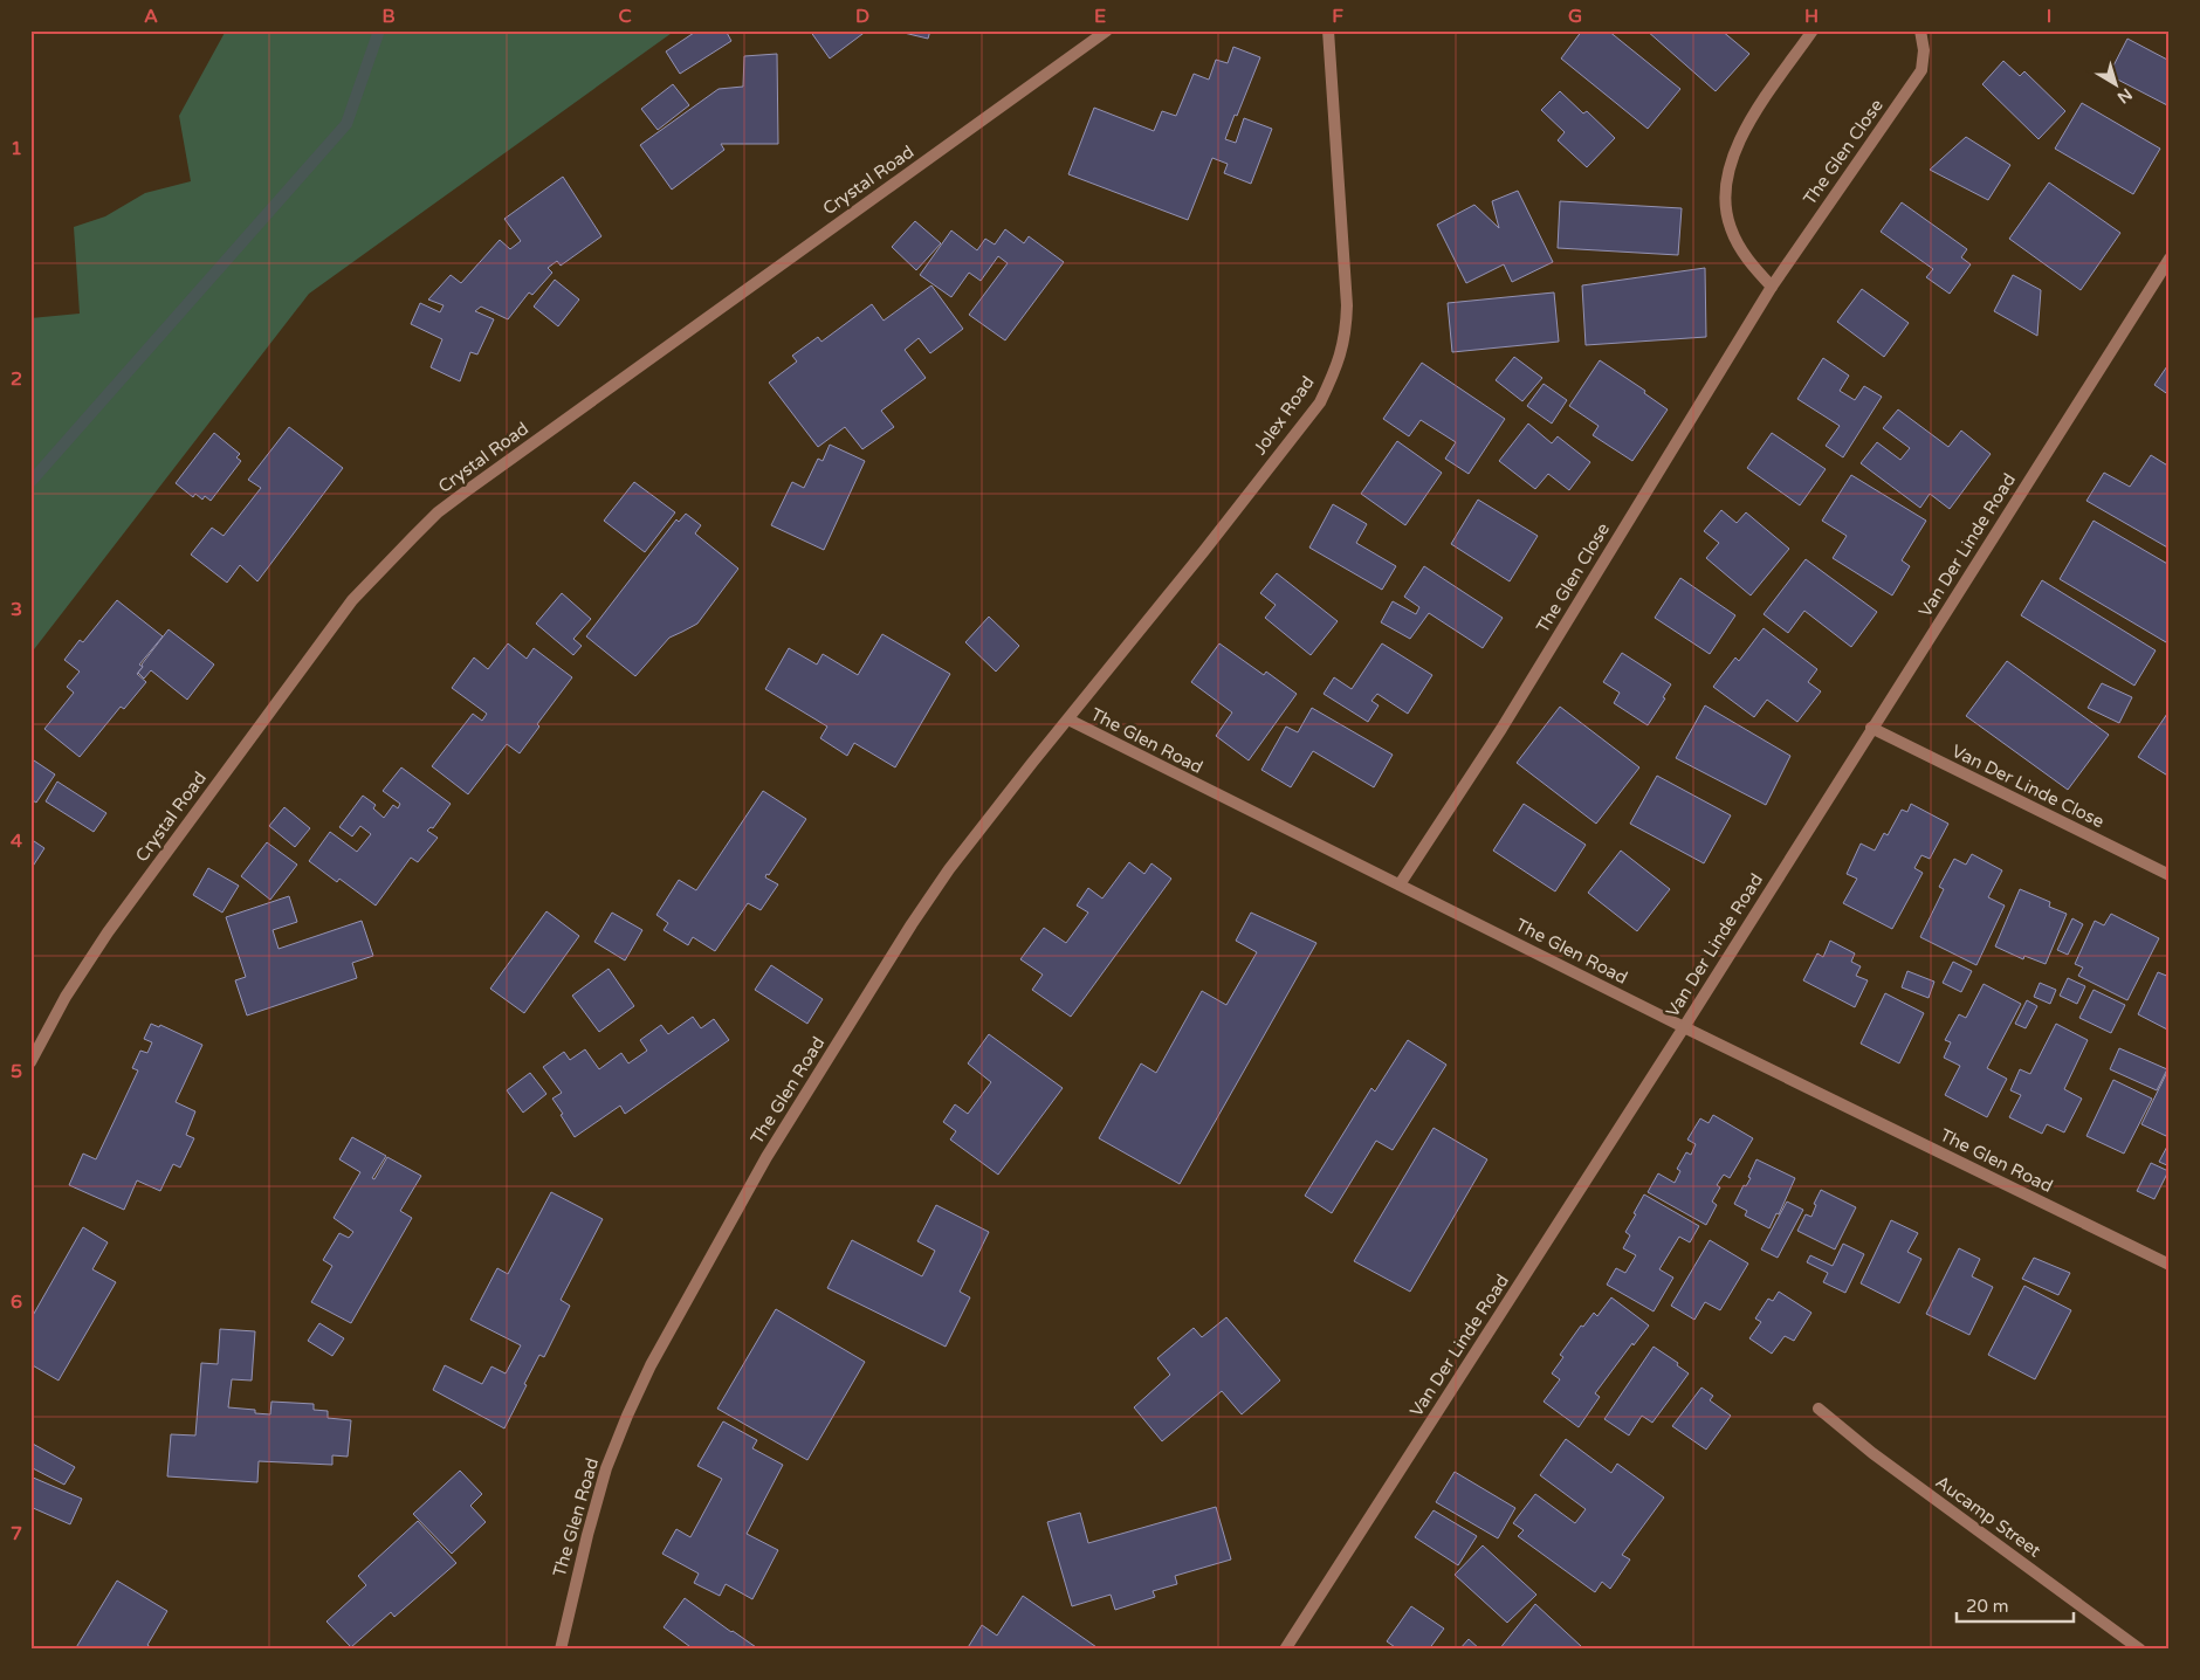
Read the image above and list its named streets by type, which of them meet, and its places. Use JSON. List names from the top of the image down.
{
  "streets": {
    "street": [
      "The Glen Close",
      "Crystal Road",
      "Jolex Road",
      "Van Der Linde Road",
      "The Glen Road",
      "Van Der Linde Close",
      "Aucamp Street"
    ]
  },
  "crossings": [
    ["The Glen Close", "The Glen Road"],
    ["Jolex Road", "The Glen Road"],
    ["Van Der Linde Road", "The Glen Road"],
    ["Van Der Linde Road", "Van Der Linde Close"]
  ],
  "scale_bar": "20 m",
  "north": "bottom right",
  "grid": {
    "columns": [
      "A",
      "B",
      "C",
      "D",
      "E",
      "F",
      "G",
      "H",
      "I"
    ],
    "rows": [
      "1",
      "2",
      "3",
      "4",
      "5",
      "6",
      "7"
    ]
  }
}
